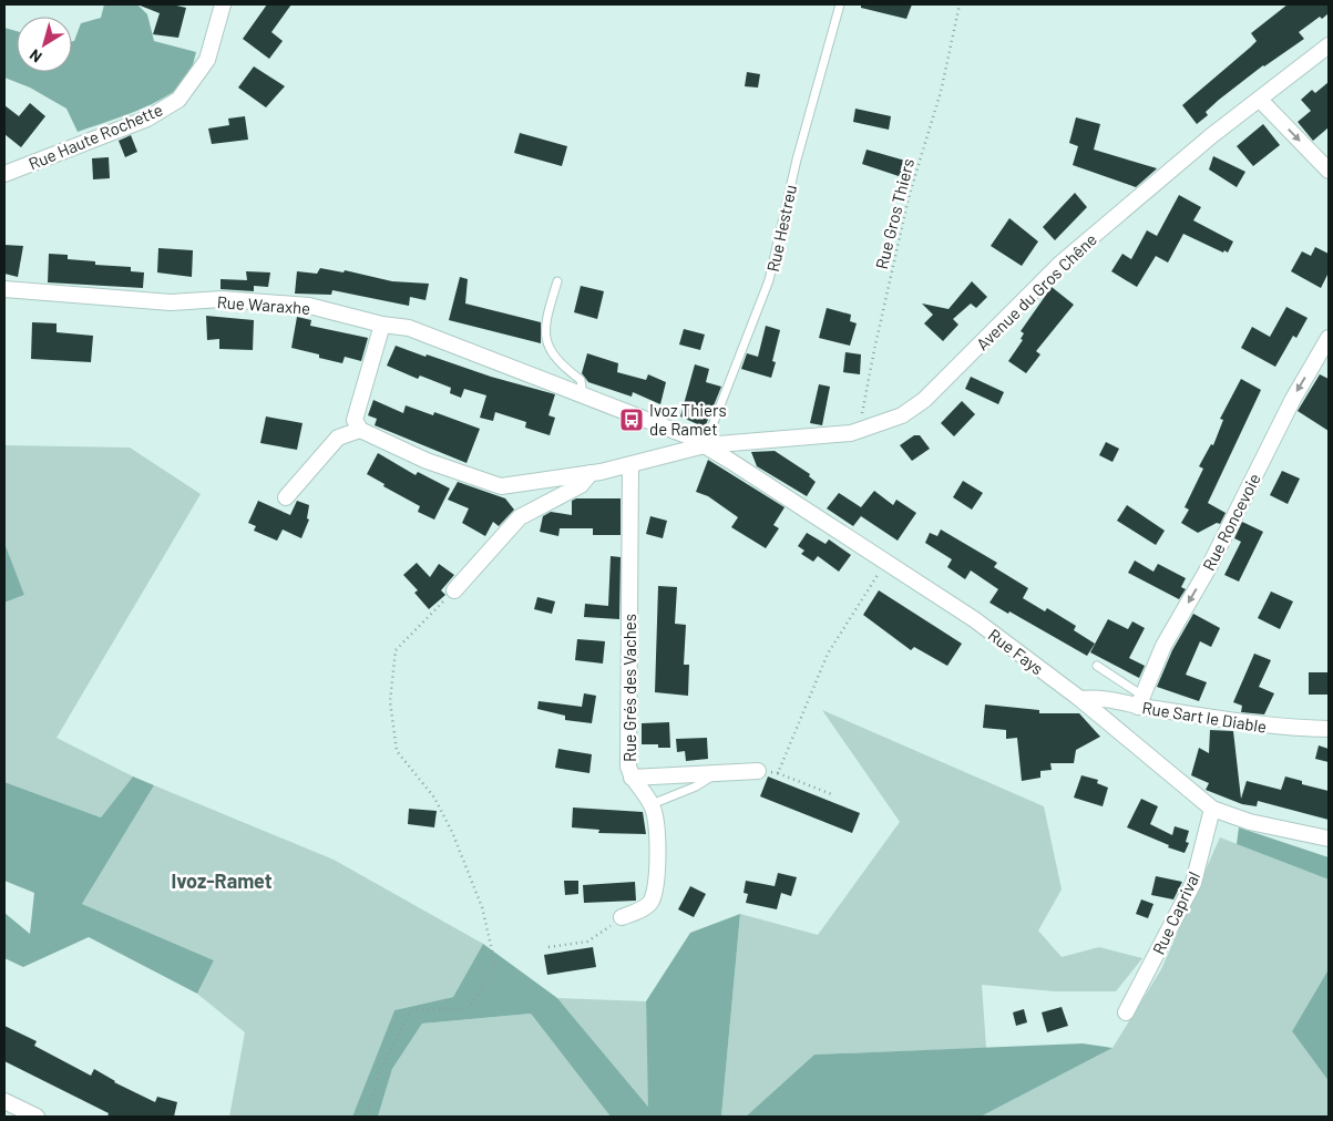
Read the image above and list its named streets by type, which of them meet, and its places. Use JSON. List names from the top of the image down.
{
  "streets": {
    "street": [
      "Rue Haute Rochette",
      "Avenue du Gros Chêne",
      "Rue Waraxhe",
      "Rue Roncevoie",
      "Rue Fays",
      "Rue Grés des Vaches",
      "Rue Sart le Diable",
      "Rue Caprival"
    ],
    "lane": ["Rue Hestreu"],
    "path": ["Rue Gros Thiers"]
  },
  "crossings": [
    ["Rue Gros Thiers", "Avenue du Gros Chêne"],
    ["Rue Hestreu", "Avenue du Gros Chêne"],
    ["Rue Hestreu", "Rue Waraxhe"],
    ["Rue Hestreu", "Rue Fays"],
    ["Avenue du Gros Chêne", "Rue Waraxhe"],
    ["Avenue du Gros Chêne", "Rue Fays"],
    ["Avenue du Gros Chêne", "Rue Grés des Vaches"],
    ["Rue Waraxhe", "Rue Fays"],
    ["Rue Roncevoie", "Rue Sart le Diable"],
    ["Rue Fays", "Rue Sart le Diable"],
    ["Rue Fays", "Rue Caprival"]
  ],
  "one_way": ["Rue Roncevoie"],
  "districts": ["Ivoz-Ramet"],
  "places": {
    "bus stop": ["Ivoz Thiers de Ramet"]
  },
  "north": "bottom left"
}
